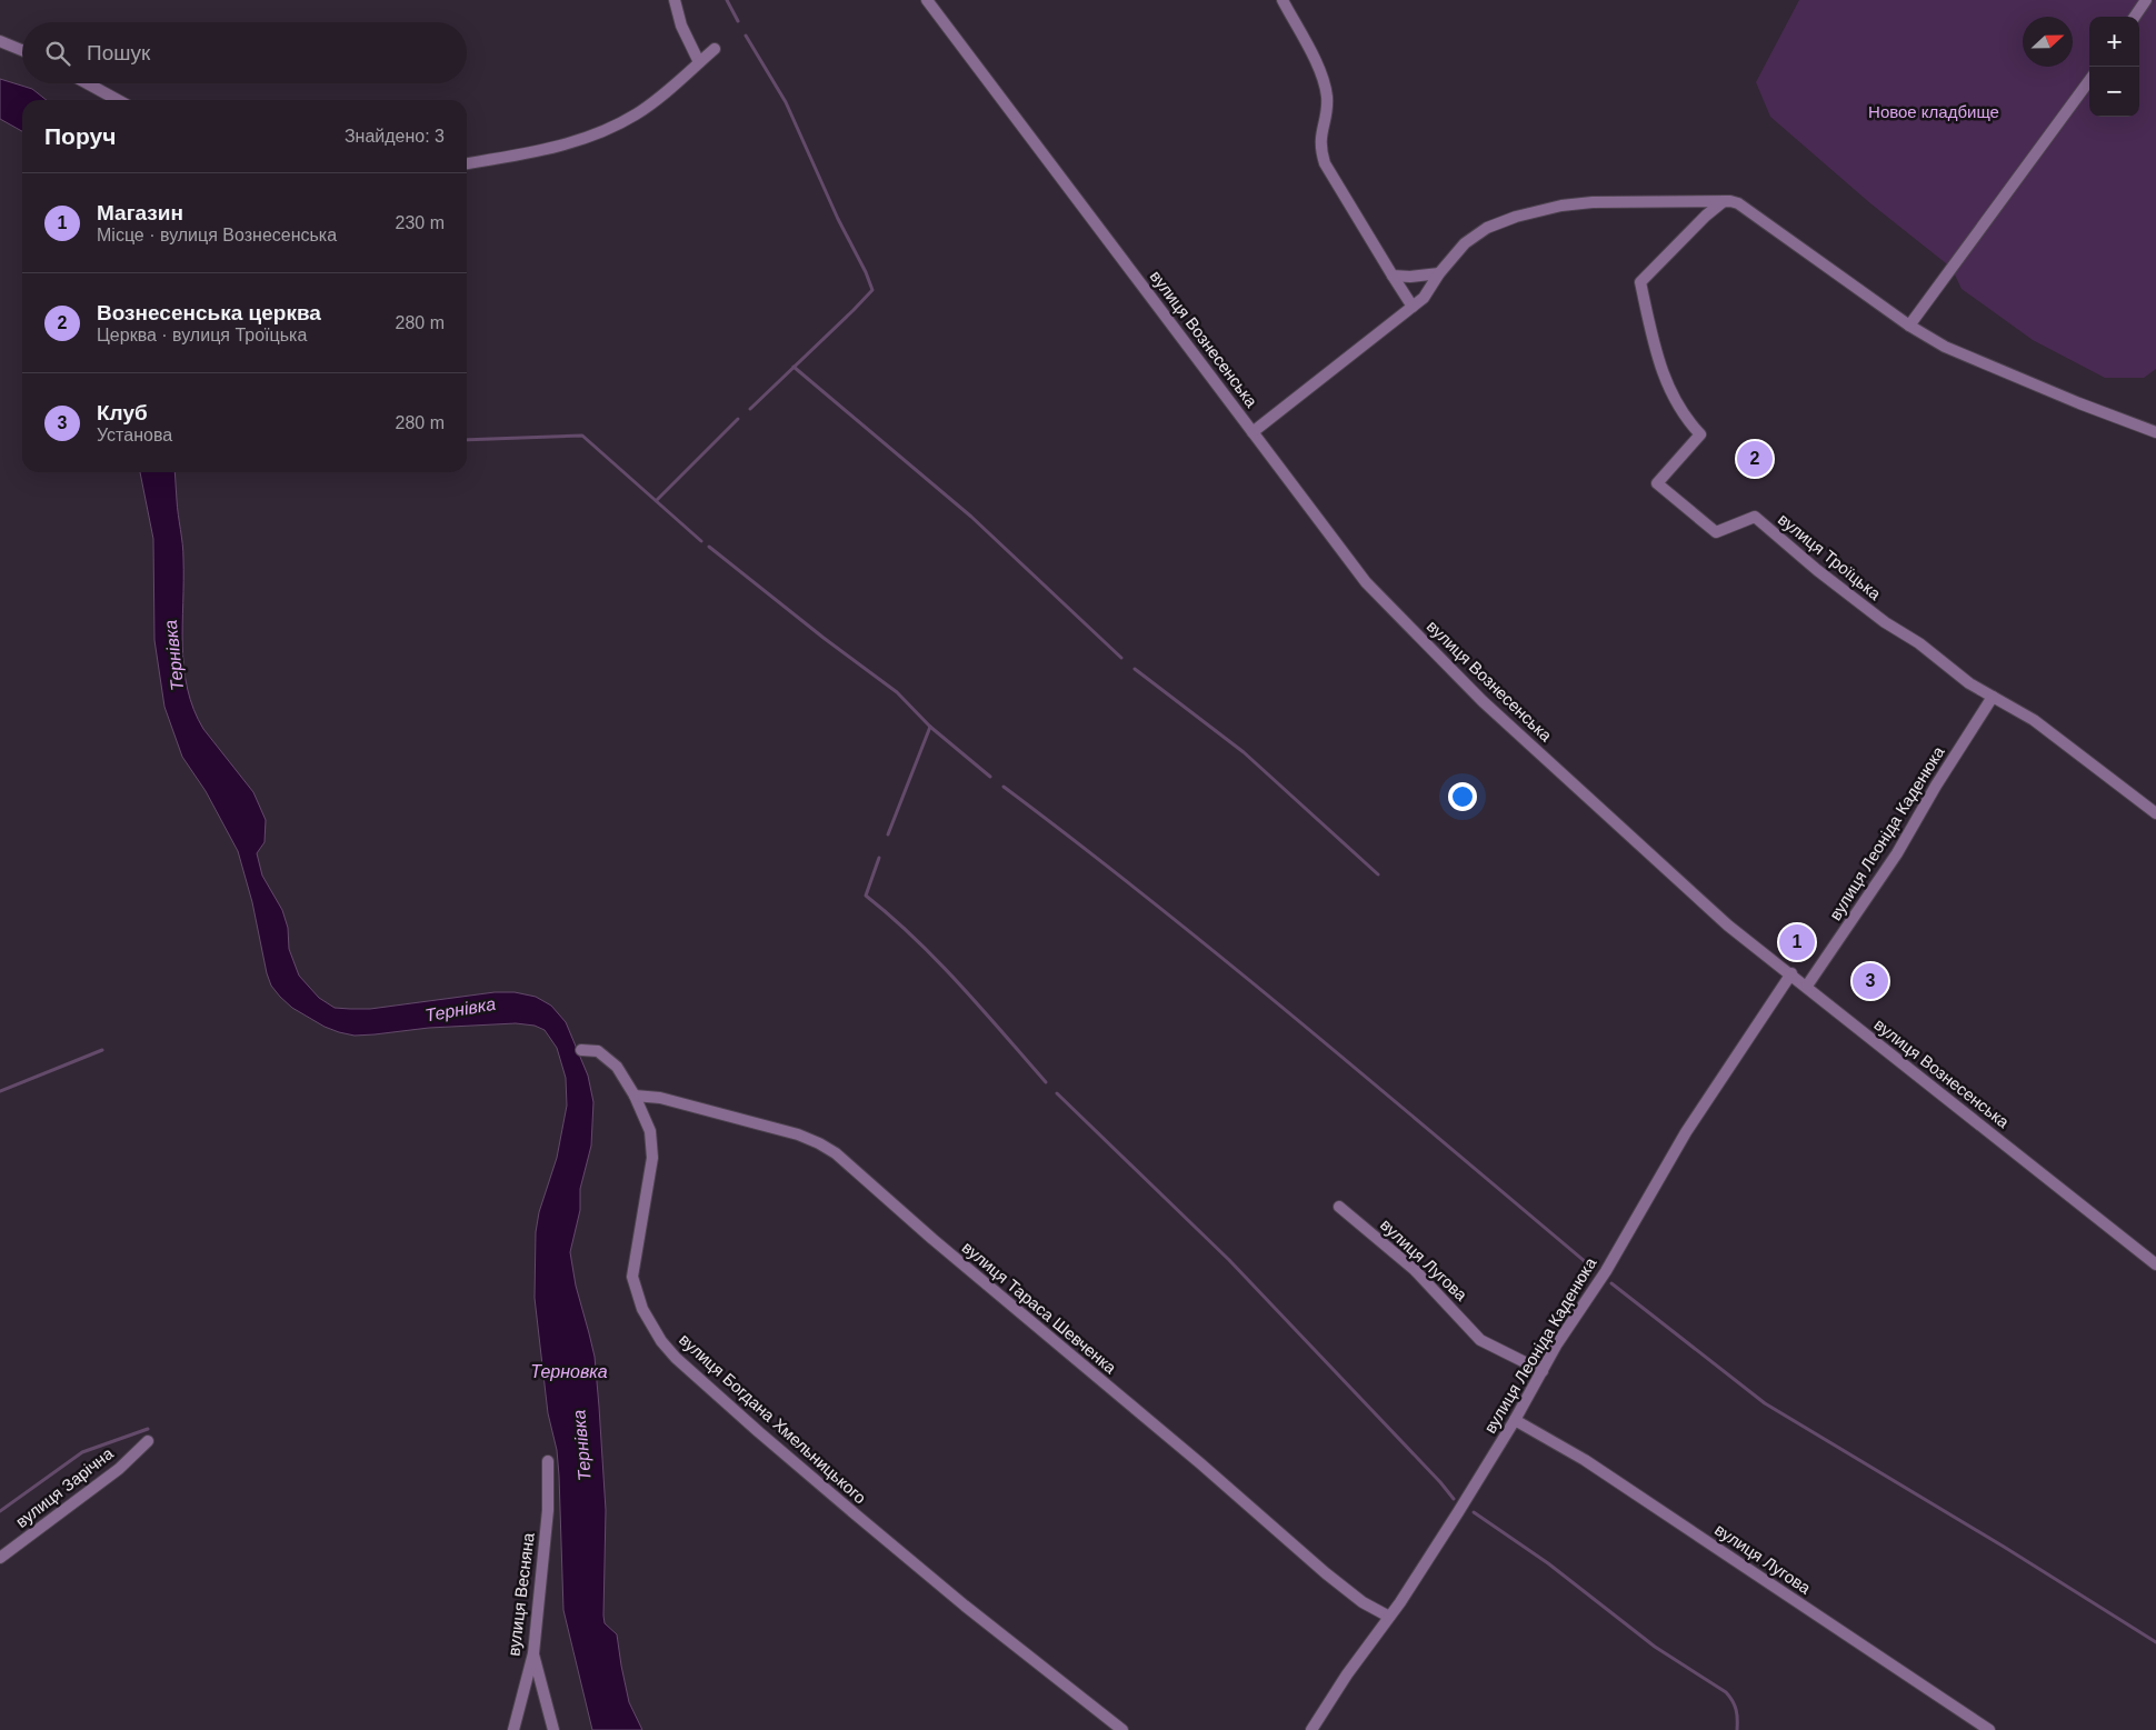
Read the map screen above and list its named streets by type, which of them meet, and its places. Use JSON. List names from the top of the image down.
{
  "streets": {
    "street": [
      "вулиця Вознесенська",
      "вулиця Троїцька",
      "вулиця Леоніда Каденюка",
      "вулиця Лугова",
      "вулиця Тараса Шевченка",
      "вулиця Богдана Хмельницького",
      "вулиця Зарічна",
      "вулиця Весняна"
    ]
  },
  "crossings": [
    ["вулиця Вознесенська", "вулиця Леоніда Каденюка"],
    ["вулиця Троїцька", "вулиця Леоніда Каденюка"],
    ["вулиця Леоніда Каденюка", "вулиця Лугова"],
    ["вулиця Леоніда Каденюка", "вулиця Тараса Шевченка"],
    ["вулиця Тараса Шевченка", "вулиця Богдана Хмельницького"]
  ],
  "water": ["Тернівка", "Терновка"],
  "parks": ["Новое кладбище"],
  "north": "right",
  "page": {
    "map_buttons": ["+", "−"],
    "search": "Пошук",
    "heading": ["Поруч", "Знайдено: 3"],
    "list": [
      {
        "mark": "1",
        "name": "Магазин",
        "note": "Місце · вулиця Вознесенська",
        "value": "230 m"
      },
      {
        "mark": "2",
        "name": "Вознесенська церква",
        "note": "Церква · вулиця Троїцька",
        "value": "280 m"
      },
      {
        "mark": "3",
        "name": "Клуб",
        "note": "Установа",
        "value": "280 m"
      }
    ],
    "pins": ["2", "1", "3"]
  }
}
